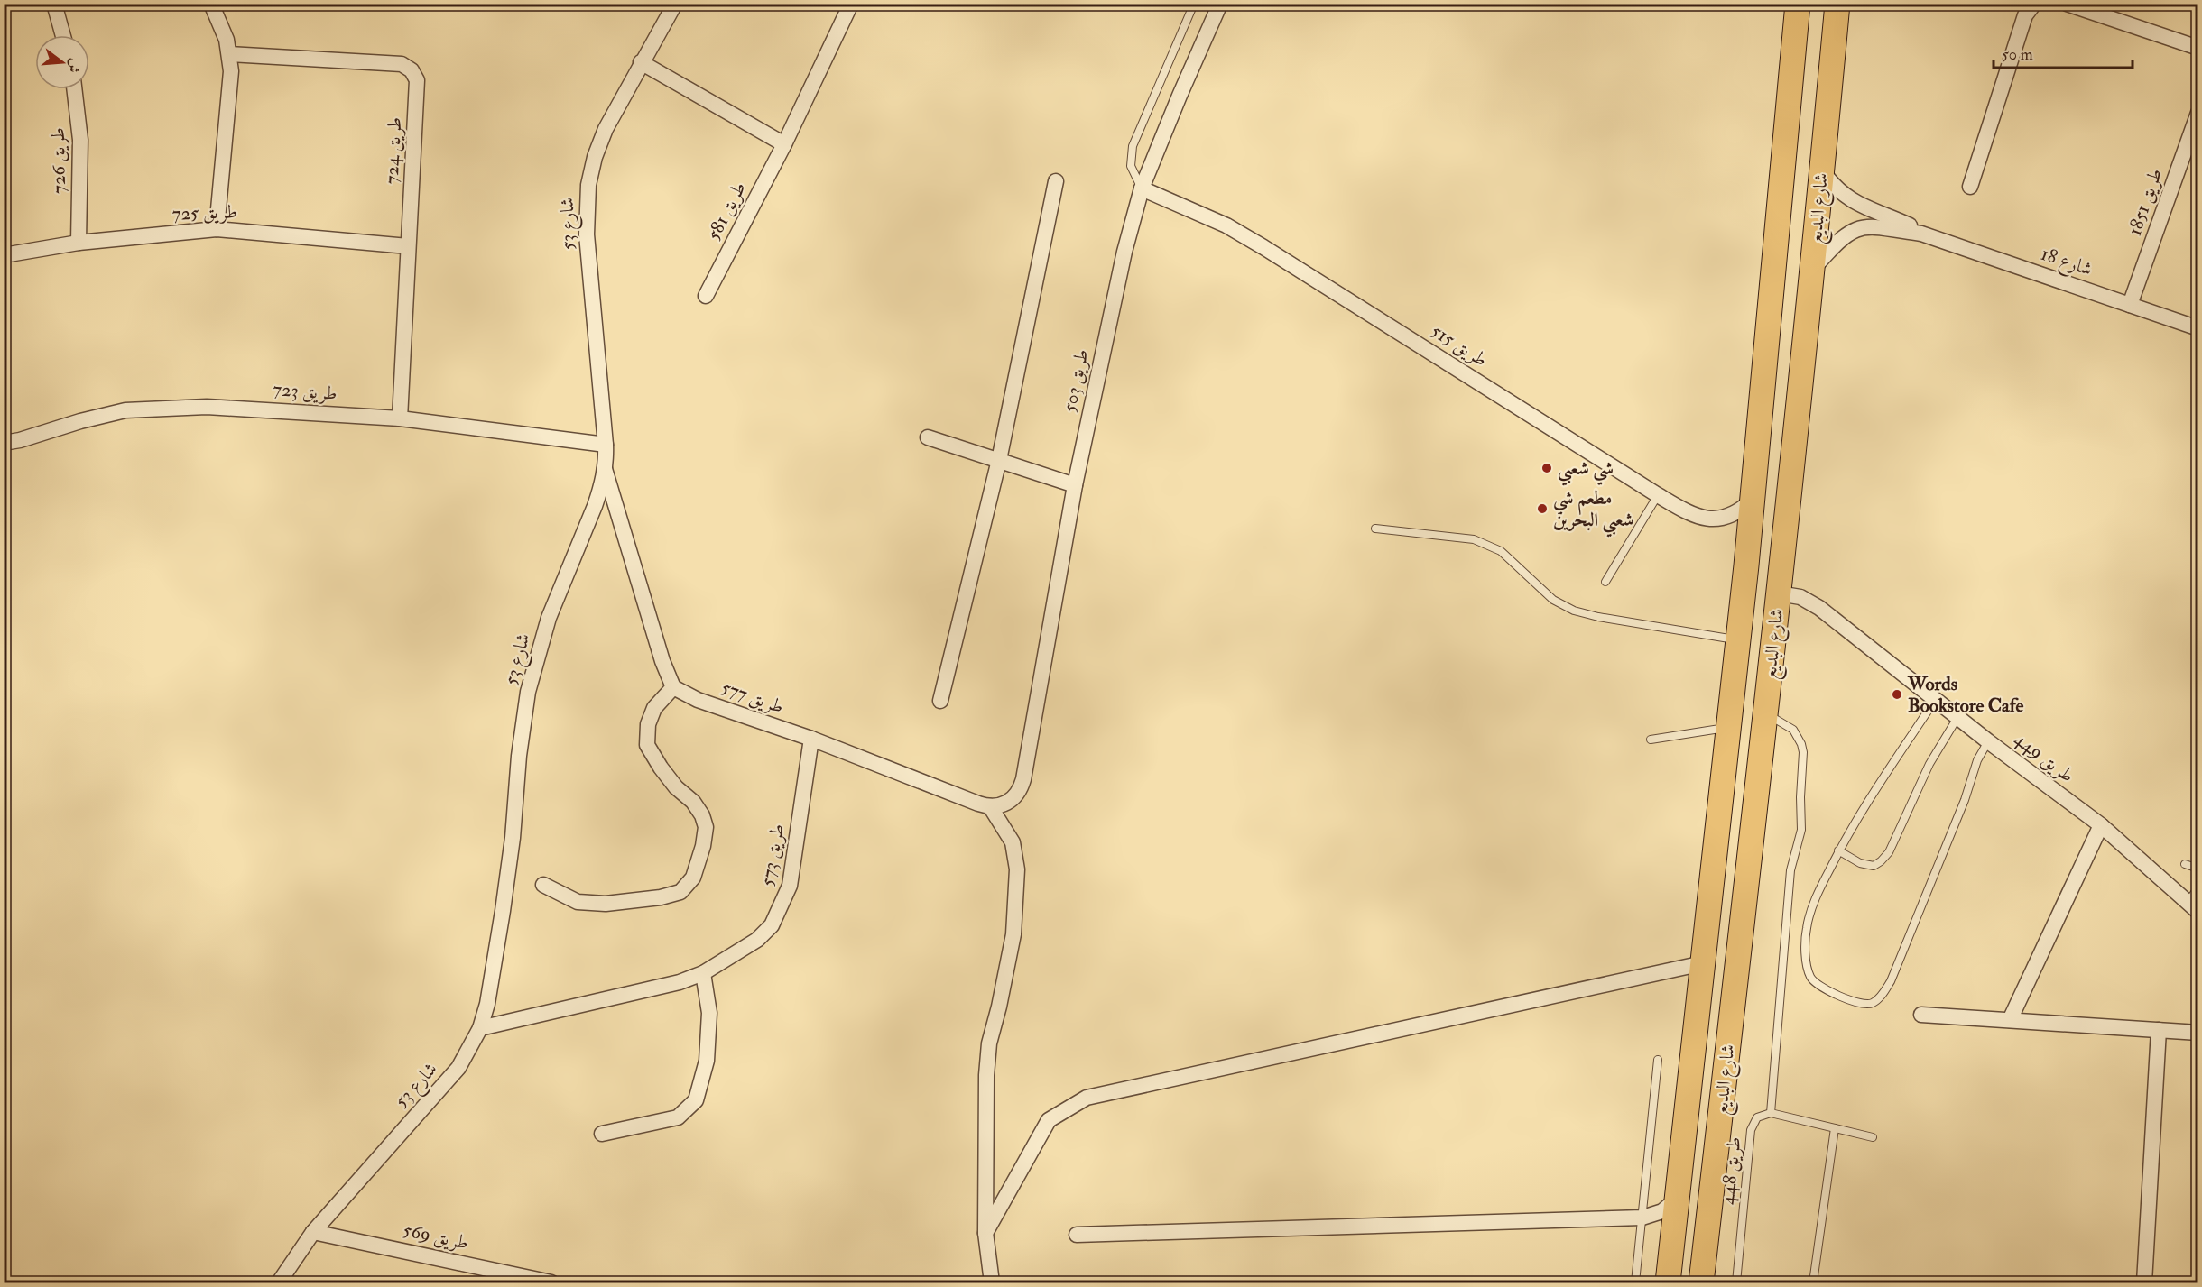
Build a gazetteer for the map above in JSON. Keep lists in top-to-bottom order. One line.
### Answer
{"streets":{"main road":["شارع البديع"],"street":["طريق 724","طريق 726","طريق 1851","طريق 581","طريق 725","شارع 53","شارع 18","طريق 515","طريق 503","طريق 723","طريق 577","طريق 449","طريق 573","طريق 569"],"lane":["طريق 448"]},"crossings":[["طريق 724","طريق 725"],["طريق 724","طريق 723"],["طريق 726","طريق 725"],["طريق 1851","شارع 18"],["شارع البديع","شارع 18"],["شارع البديع","طريق 515"],["شارع البديع","طريق 449"],["شارع 53","طريق 723"],["شارع 53","طريق 573"],["شارع 53","طريق 569"],["طريق 515","طريق 503"],["طريق 503","طريق 577"],["طريق 577","طريق 573"]],"places":["شي شعبي","مطعم شي شعبي البحرين","Words Bookstore Cafe"],"scale_bar":"50 m","north":"right"}
